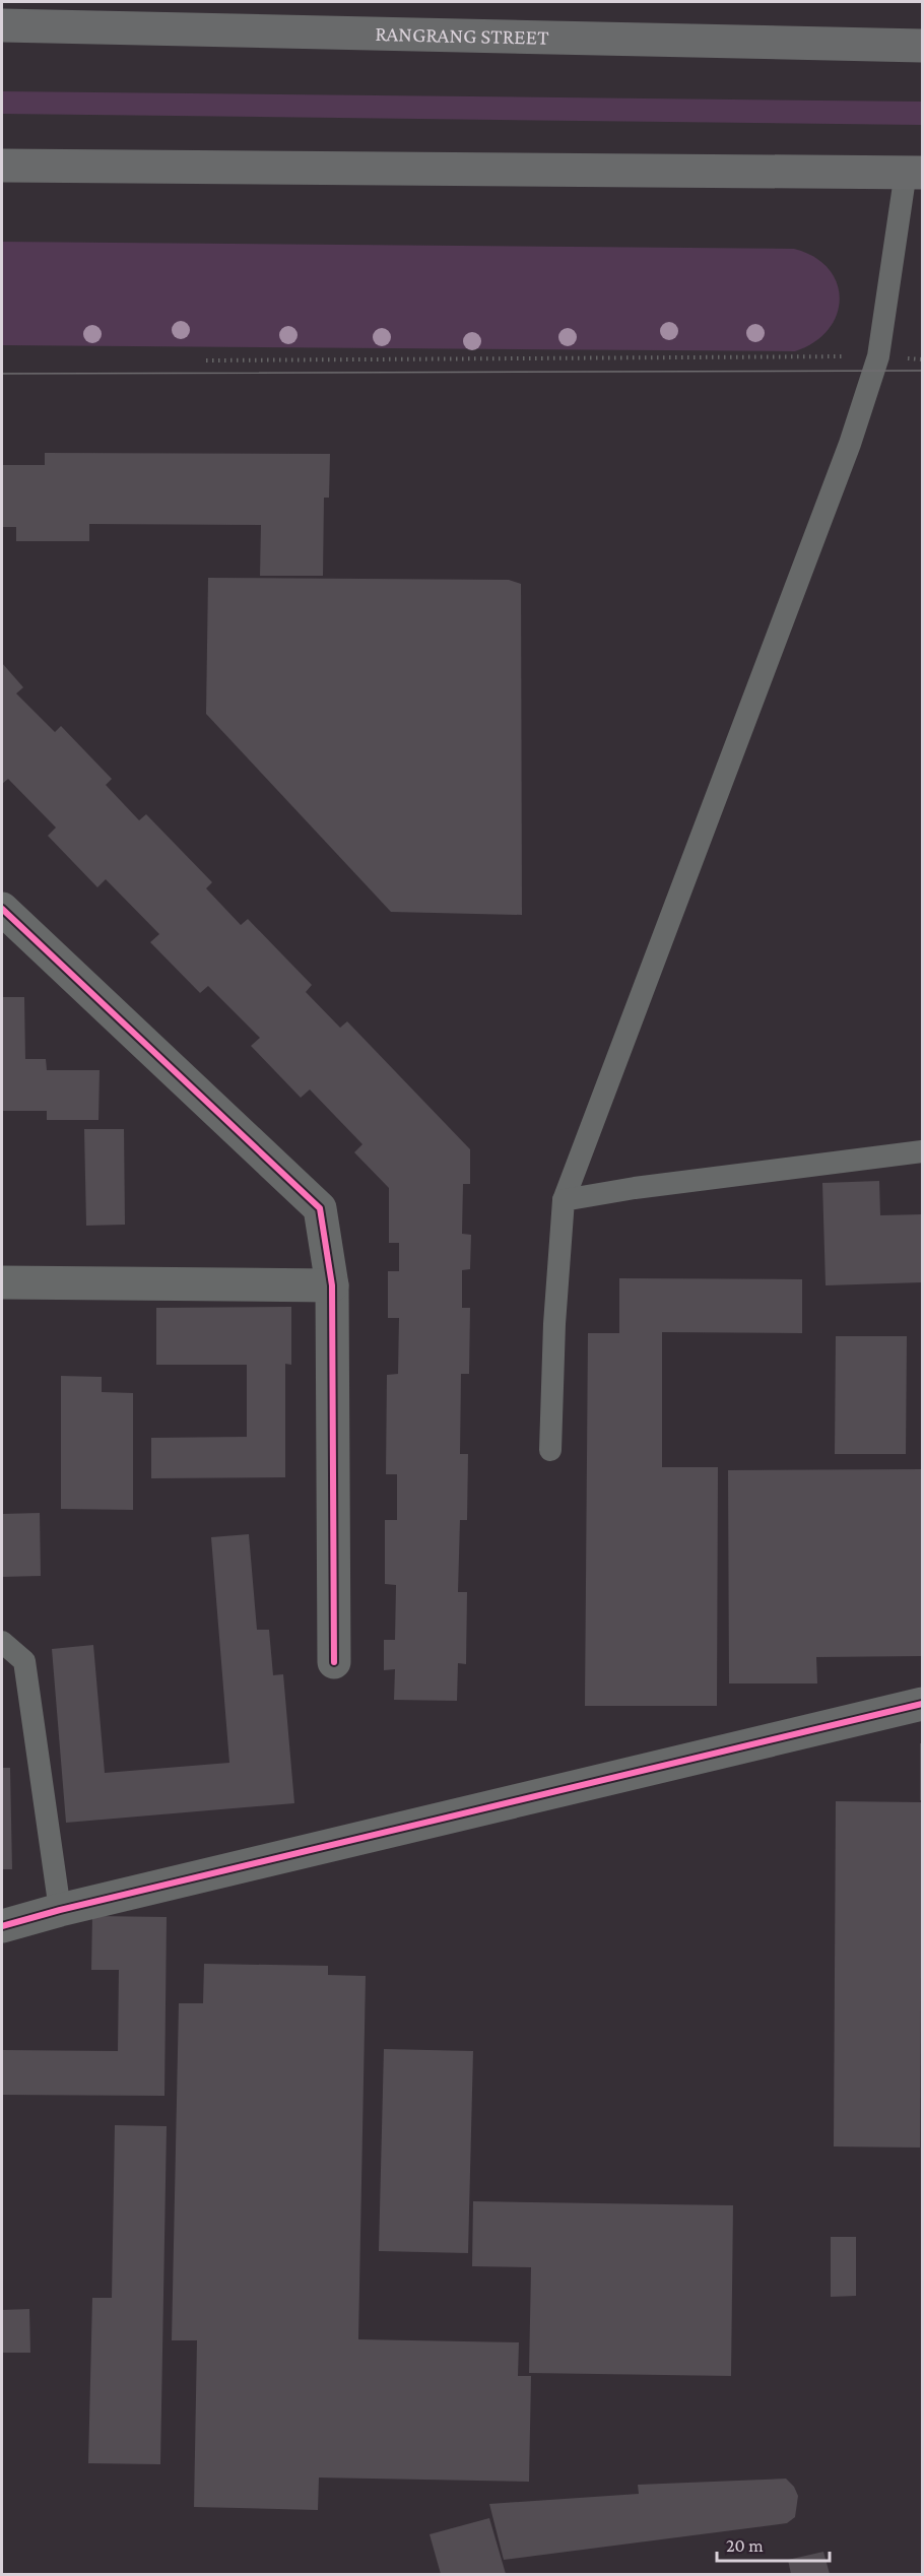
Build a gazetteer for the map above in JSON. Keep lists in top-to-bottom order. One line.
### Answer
{"streets":{"main road":["RANGRANG STREET"]},"scale_bar":"20 m"}
